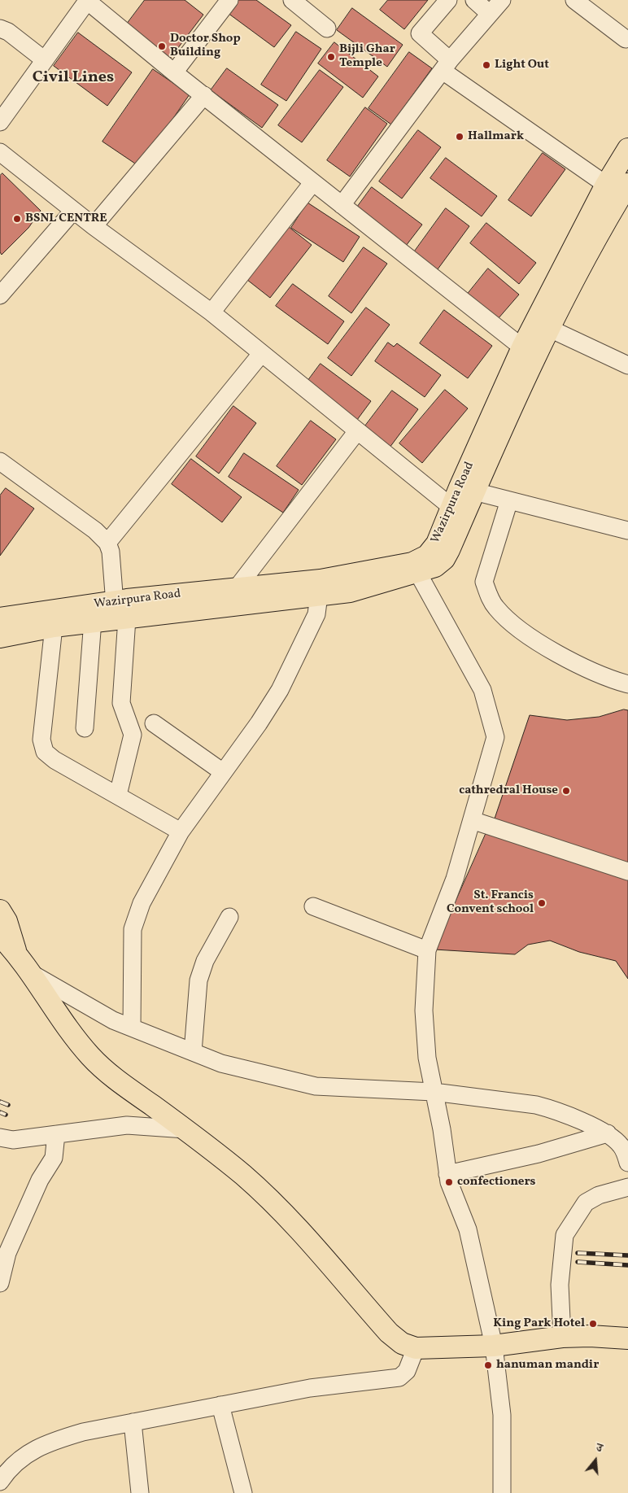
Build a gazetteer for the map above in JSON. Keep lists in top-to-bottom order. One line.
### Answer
{"streets":{"main road":["Wazirpura Road"]},"districts":["Civil Lines"],"places":["Doctor Shop Building","Bijli Ghar Temple","Light Out","Hallmark","BSNL CENTRE","cathredral House","St. Francis Convent school","confectioners","King Park Hotel","hanuman mandir"],"north":"top"}
